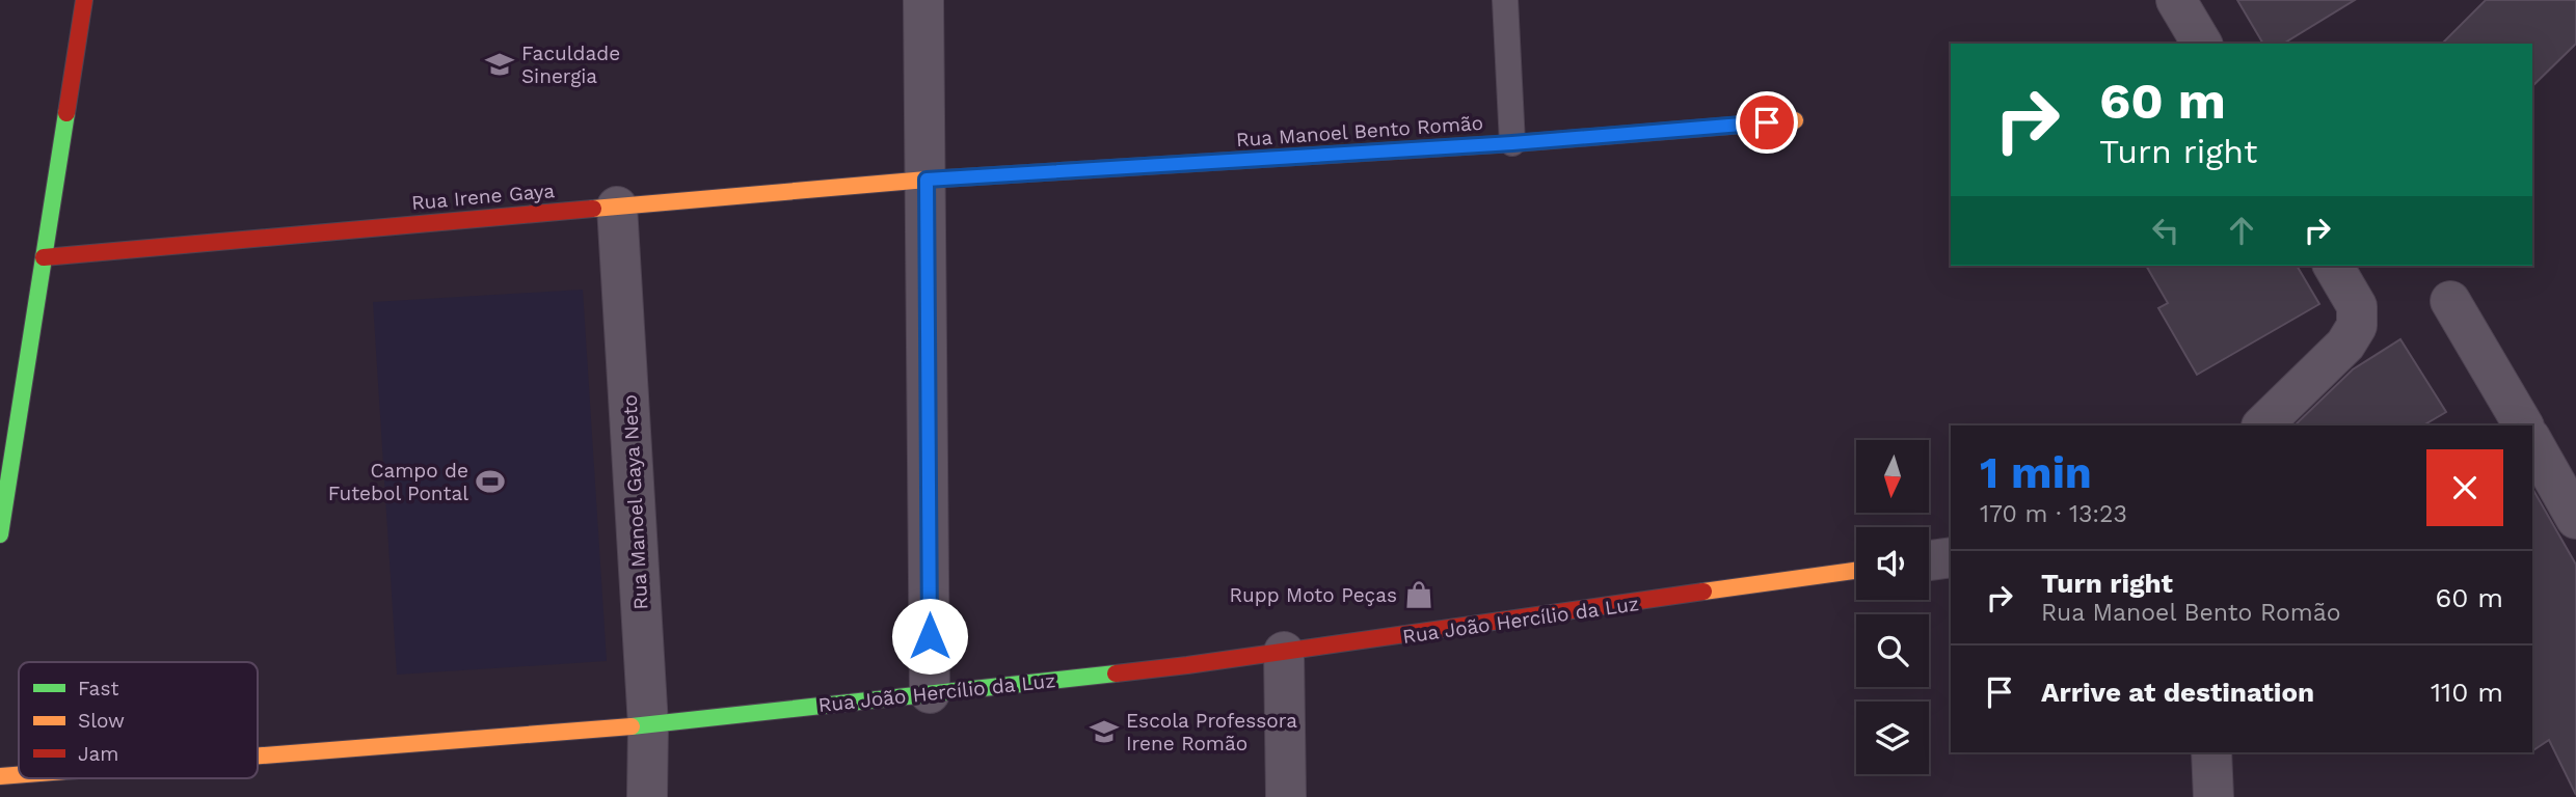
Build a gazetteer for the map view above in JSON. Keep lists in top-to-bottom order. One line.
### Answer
{"streets":{"street":["Rua Manoel Bento Romão","Rua Irene Gaya","Rua Manoel Gaya Neto","Rua João Hercílio da Luz"]},"crossings":[["Rua Manoel Bento Romão","Rua Irene Gaya"],["Rua Irene Gaya","Rua Manoel Gaya Neto"],["Rua Manoel Gaya Neto","Rua João Hercílio da Luz"]],"places":{"school or university":["Faculdade Sinergia","Escola Professora Irene Romão"],"sports":["Campo de Futebol Pontal"],"shop":["Rupp Moto Peças"]},"legend":["Fast","Slow","Jam"],"north":"bottom","page":{"turn":["60 m","Turn right"],"heading":["1 min","170 m · 13:23"],"list":[{"name":"Turn right","note":"Rua Manoel Bento Romão","value":"60 m"},{"name":"Arrive at destination","value":"110 m"}]}}
